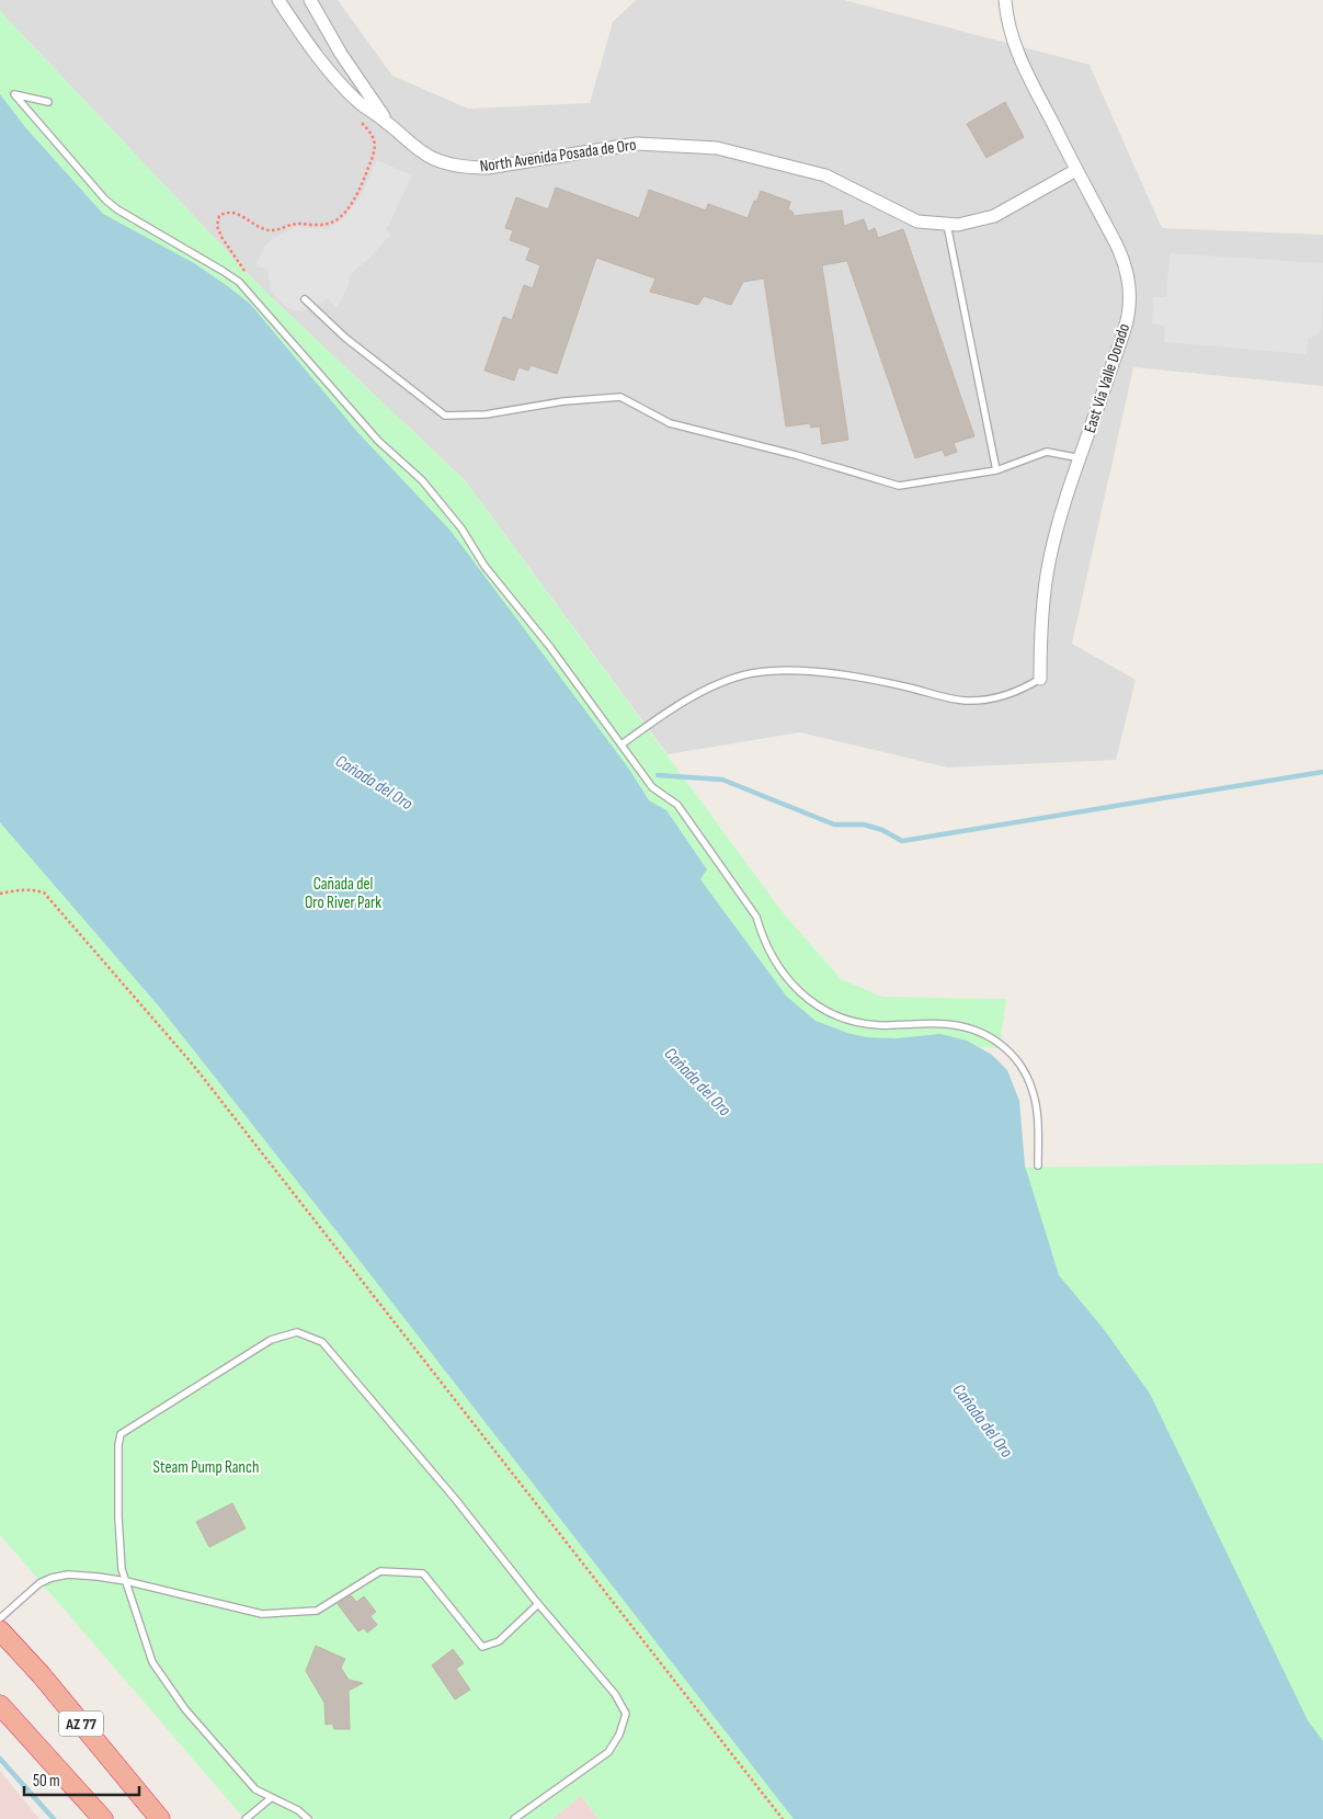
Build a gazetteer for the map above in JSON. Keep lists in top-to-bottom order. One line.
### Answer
{"streets":{"highway":["AZ 77"],"street":["North Avenida Posada de Oro","East Via Valle Dorado"]},"crossings":[["North Avenida Posada de Oro","East Via Valle Dorado"]],"water":["Cañada del Oro"],"parks":["Cañada del Oro River Park","Steam Pump Ranch"],"scale_bar":"50 m"}
